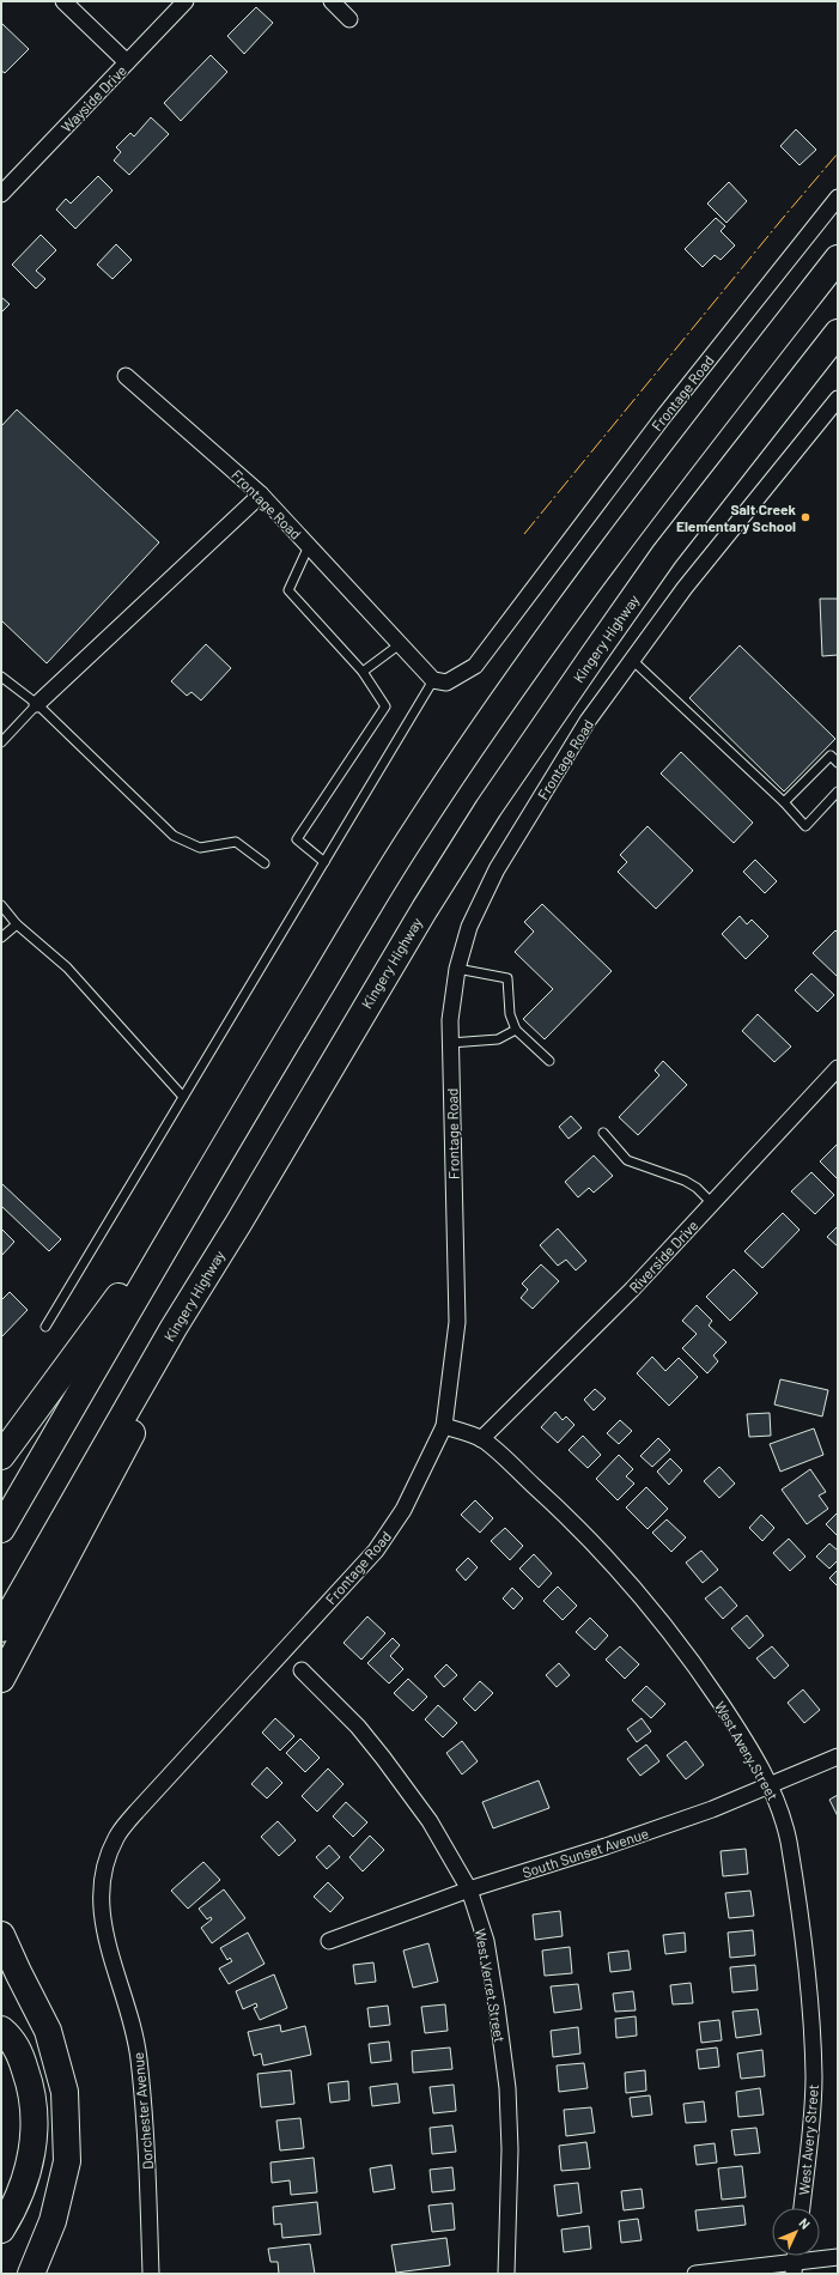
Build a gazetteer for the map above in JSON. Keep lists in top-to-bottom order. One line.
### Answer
{"streets":{"highway":["Kingery Highway"],"street":["Wayside Drive","Frontage Road","Riverside Drive","West Avery Street","South Sunset Avenue","West Verret Street","Dorchester Avenue"]},"crossings":[["Frontage Road","West Avery Street"],["Frontage Road","Dorchester Avenue"],["Riverside Drive","West Avery Street"],["West Avery Street","South Sunset Avenue"],["South Sunset Avenue","West Verret Street"]],"places":["Salt Creek Elementary School"],"north":"top right"}
